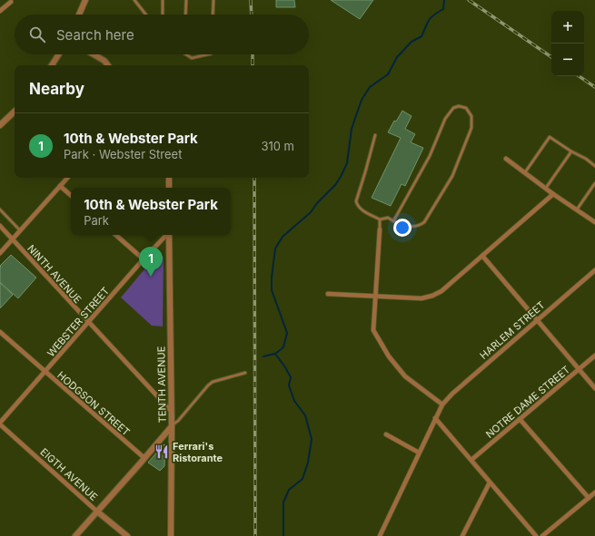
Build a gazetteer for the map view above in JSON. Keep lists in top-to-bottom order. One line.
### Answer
{"streets":{"street":["NINTH AVENUE","WEBSTER STREET","HARLEM STREET","TENTH AVENUE","NOTRE DAME STREET","HODGSON STREET","EIGTH AVENUE"]},"crossings":[["NINTH AVENUE","WEBSTER STREET"],["NINTH AVENUE","TENTH AVENUE"],["WEBSTER STREET","HODGSON STREET"],["WEBSTER STREET","EIGTH AVENUE"]],"places":{"restaurant":["Ferrari's Ristorante"]},"page":{"map_buttons":["+","−"],"search":"Search here","heading":"Nearby","list":[{"mark":"1","name":"10th & Webster Park","note":"Park · Webster Street","value":"310 m"}],"popup":["10th & Webster Park","Park"],"pins":"1"}}
